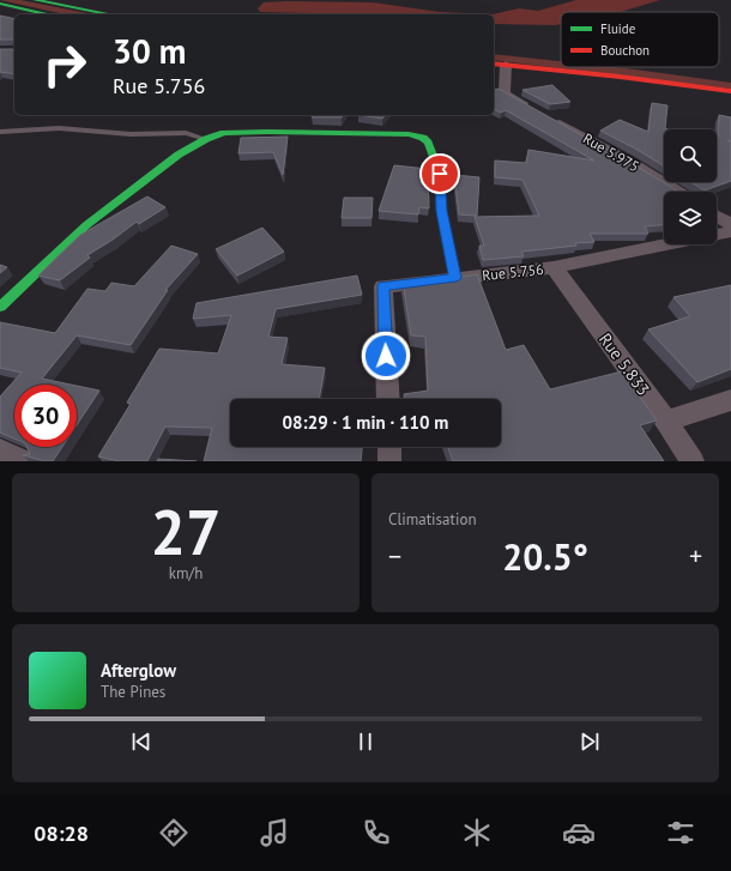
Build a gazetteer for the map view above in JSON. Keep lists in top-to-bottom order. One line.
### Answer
{"streets":{"street":["Rue 5.975","Rue 5.756","Rue 5.833"]},"crossings":[["Rue 5.756","Rue 5.833"]],"legend":["Fluide","Bouchon"],"page":{"turn":["30 m","Rue 5.756"],"limit":"30","trip":"08:29 · 1 min · 110 m","tile":[["27","km/h"],"Climatisation"],"heat":["−","20.5°","+"],"song":["Afterglow","The Pines"],"tabs":"08:28"}}
